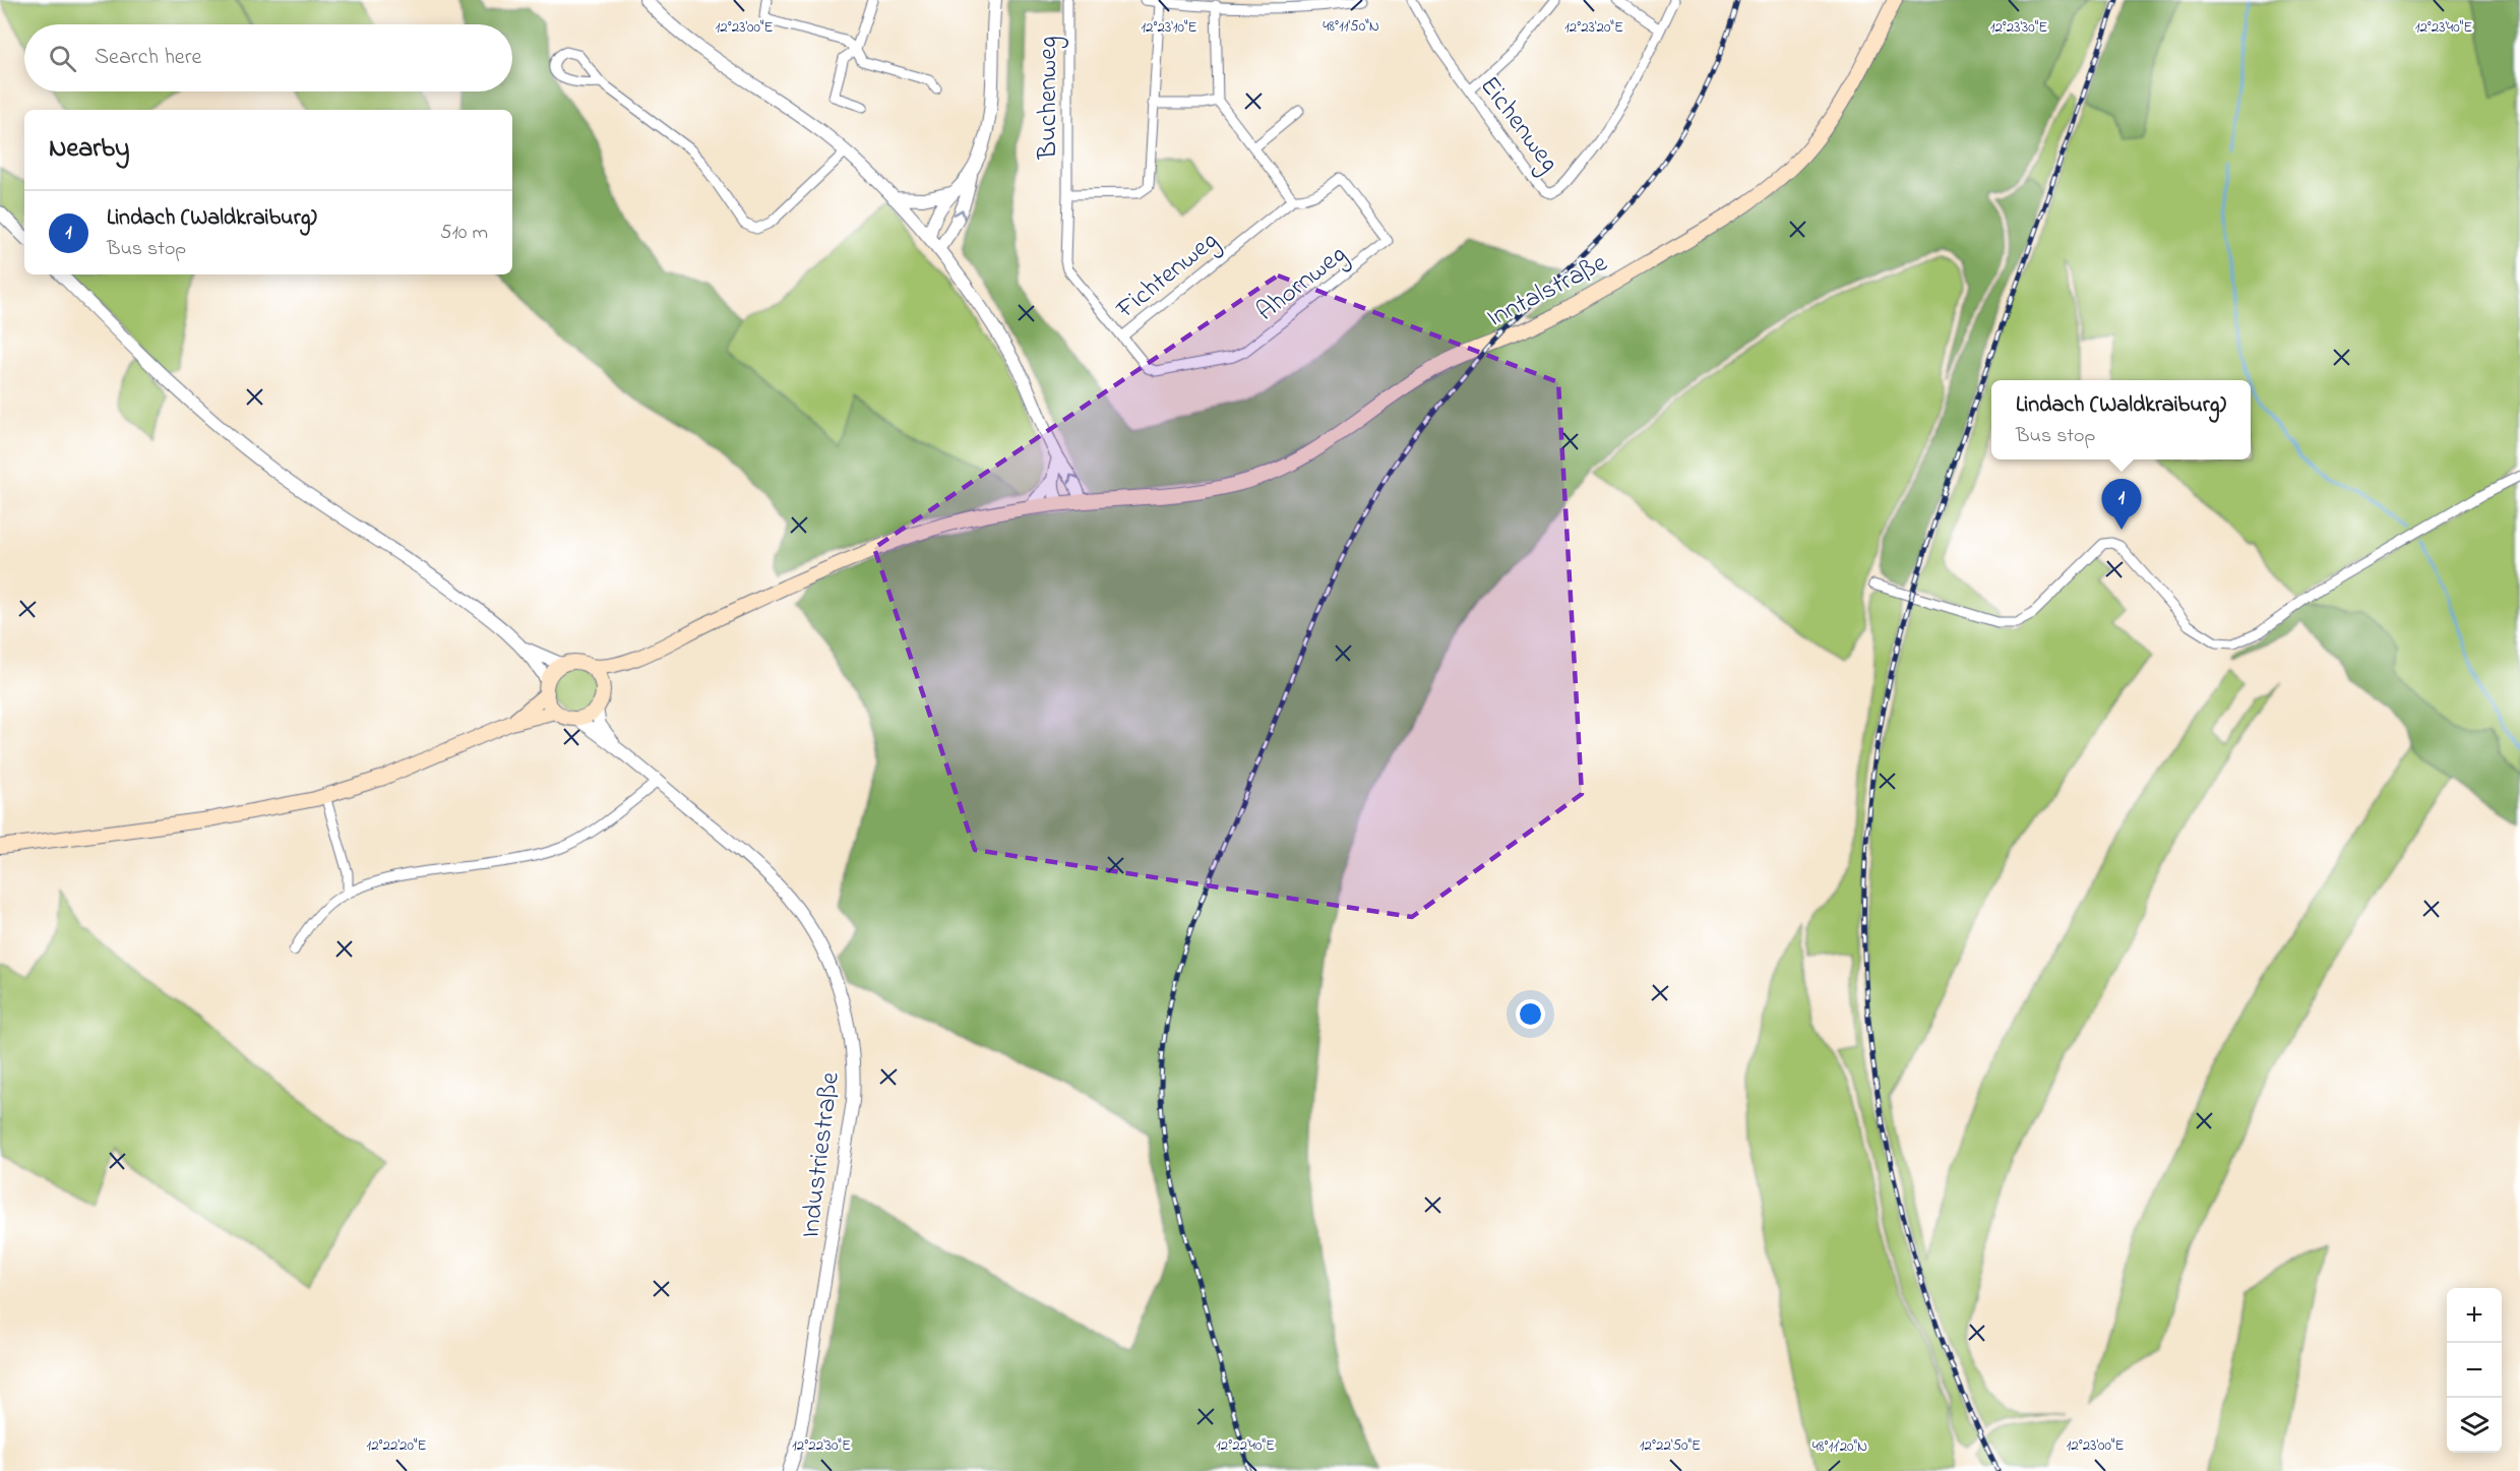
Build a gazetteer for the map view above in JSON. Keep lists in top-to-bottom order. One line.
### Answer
{"streets":{"main road":["Inntalstraße"],"street":["Buchenweg","Eichenweg","Fichtenweg","Ahornweg","Industriestraße"]},"crossings":[["Buchenweg","Fichtenweg"],["Fichtenweg","Ahornweg"]],"page":{"search":"Search here","heading":"Nearby","list":[{"mark":"1","name":"Lindach (Waldkraiburg)","note":"Bus stop","value":"510 m"}],"popup":["Lindach (Waldkraiburg)","Bus stop"],"pins":"1","map_buttons":["+","−"]},"coordinates":["48°11'50\"N","12°23'00\"E","12°23'10\"E","12°23'20\"E","12°23'30\"E","12°23'40\"E","12°22'20\"E","12°22'30\"E","12°22'40\"E","12°22'50\"E","48°11'20\"N"]}
